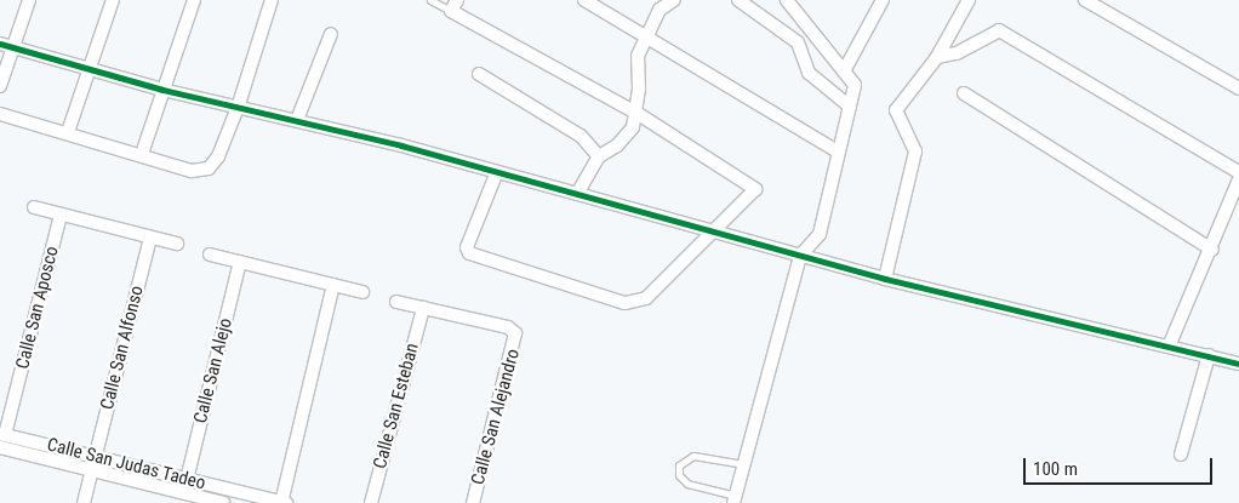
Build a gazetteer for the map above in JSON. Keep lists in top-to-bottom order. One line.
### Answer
{"streets":{"street":["Calle San Aposco","Calle San Alfonso","Calle San Alejo","Calle San Esteban","Calle San Alejandro","Calle San Judas Tadeo"]},"crossings":[["Calle San Aposco","Calle San Judas Tadeo"],["Calle San Alfonso","Calle San Judas Tadeo"],["Calle San Alejo","Calle San Judas Tadeo"],["Calle San Esteban","Calle San Alejandro"]],"scale_bar":"100 m"}
